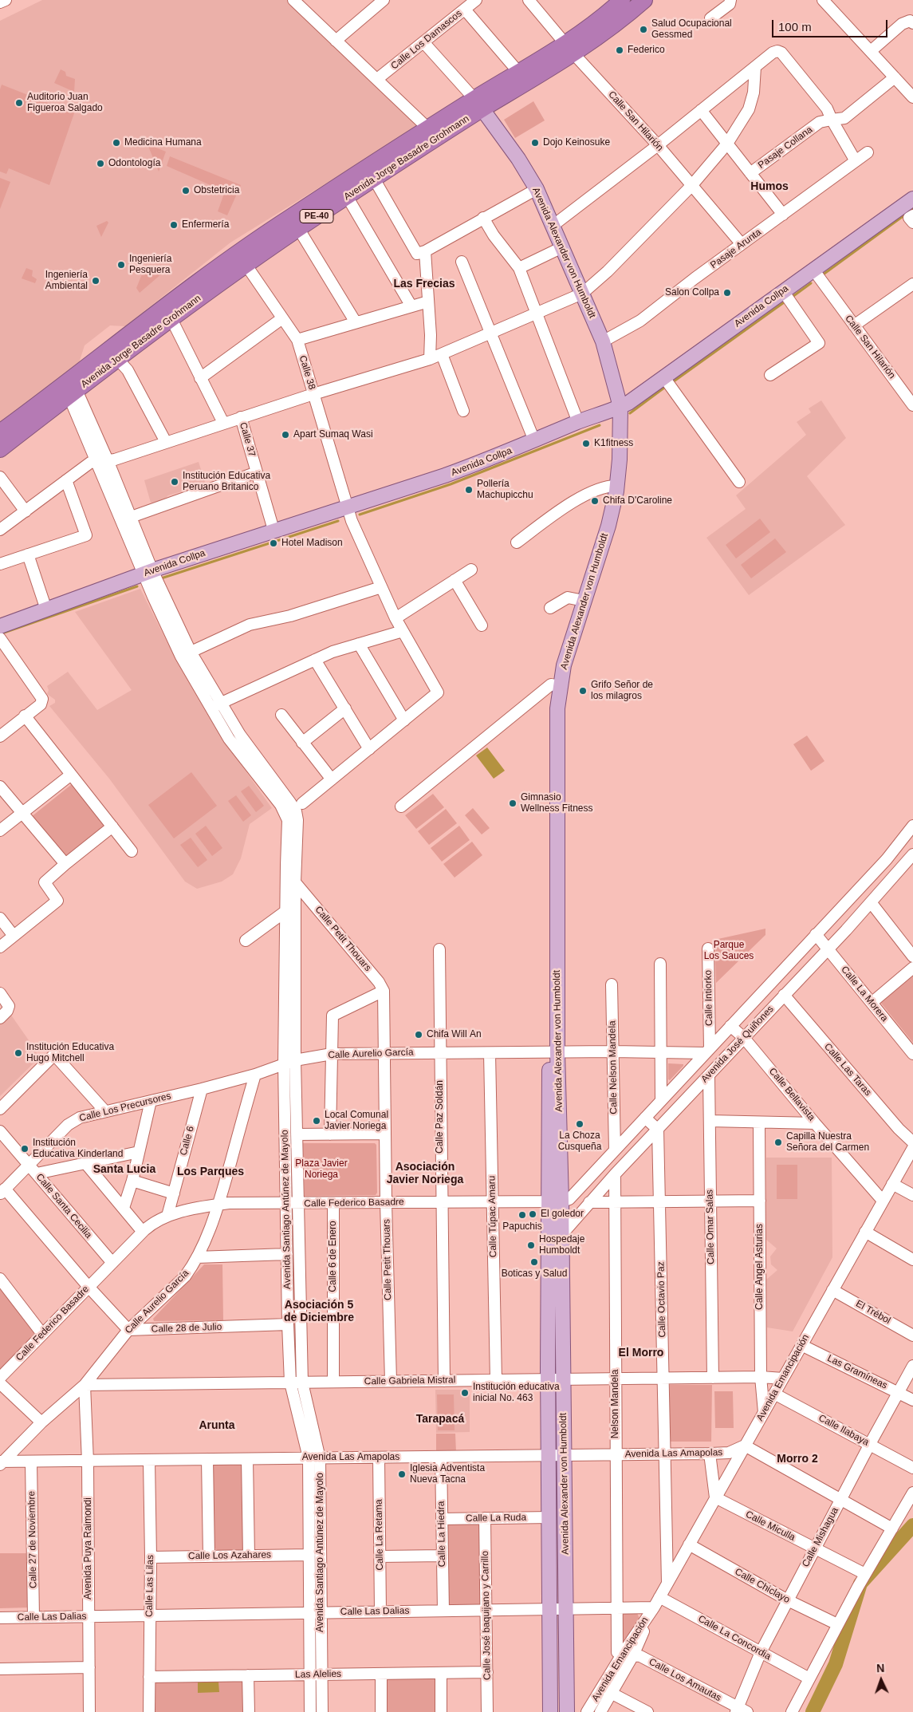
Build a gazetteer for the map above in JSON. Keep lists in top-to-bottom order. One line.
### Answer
{"streets":{"highway":["Avenida Jorge Basadre Grohmann","PE-40"],"main road":["Avenida Alexander von Humboldt","Avenida Collpa"],"street":["Calle Los Damascos","Calle San Hilarión","Pasaje Collana","Pasaje Arunta","Calle 38","Calle 37","Calle Petit Thouars","Calle La Morera","Calle Intiorko","Avenida José Quiñones","Calle Aurelio García","Calle Nelson Mandela","Calle Las Taras","Calle Bellavista","Calle Los Precursores","Calle Paz Soldán","Calle 6","Calle Federico Basadre","Calle Santa Cecilia","Avenida Santiago Antúnez de Mayolo","Calle Túpac Amaru","Calle Omar Salas","Calle 6 de Enero","Calle Angel Asturias","Calle Octavio Paz","El Trébol","Calle 28 de Julio","Las Gramíneas","Avenida Emancipación","Calle Gabriela Mistral","Nelson Mandela","Calle Ilabaya","Avenida Las Amapolas","Calle La Ruda","Calle Miculla","Calle La Hiedra","Calle La Retama","Calle Mishagua","Calle 27 de Noviembre","Avenida Puya Raimondi","Calle Los Azahares","Calle Las Lilas","Calle Chiclayo","Calle Las Dalias","Calle José baquijano y Carrillo","Calle La Concordia","Las Alelies","Calle Los Amautas"]},"crossings":[["Calle Los Damascos","Avenida Alexander von Humboldt"],["Calle San Hilarión","Avenida Jorge Basadre Grohmann"],["Calle San Hilarión","Pasaje Arunta"],["Calle San Hilarión","Avenida Collpa"],["Avenida Jorge Basadre Grohmann","Avenida Alexander von Humboldt"],["Avenida Jorge Basadre Grohmann","Calle 38"],["Pasaje Arunta","Avenida Alexander von Humboldt"],["Avenida Alexander von Humboldt","Avenida Collpa"],["Avenida Alexander von Humboldt","Avenida José Quiñones"],["Avenida Alexander von Humboldt","Calle Aurelio García"],["Avenida Alexander von Humboldt","Calle Federico Basadre"],["Avenida Alexander von Humboldt","Calle Gabriela Mistral"],["Avenida Alexander von Humboldt","Avenida Las Amapolas"],["Avenida Alexander von Humboldt","Calle La Ruda"],["Avenida Alexander von Humboldt","Calle Las Dalias"],["Avenida Collpa","Calle 38"],["Avenida Collpa","Calle 37"],["Calle Petit Thouars","Calle Aurelio García"],["Calle Petit Thouars","Calle Federico Basadre"],["Calle Petit Thouars","Calle Gabriela Mistral"],["Calle La Morera","Avenida José Quiñones"],["Calle Intiorko","Avenida José Quiñones"],["Calle Intiorko","Calle Aurelio García"],["Avenida José Quiñones","Calle Aurelio García"],["Avenida José Quiñones","Calle Nelson Mandela"],["Avenida José Quiñones","Calle Las Taras"],["Avenida José Quiñones","Calle Bellavista"],["Avenida José Quiñones","Calle Federico Basadre"],["Avenida José Quiñones","Calle Omar Salas"],["Avenida José Quiñones","Calle Octavio Paz"],["Avenida José Quiñones","Nelson Mandela"],["Calle Aurelio García","Calle Nelson Mandela"],["Calle Aurelio García","Calle Los Precursores"],["Calle Aurelio García","Calle Paz Soldán"],["Calle Aurelio García","Calle Federico Basadre"],["Calle Aurelio García","Avenida Santiago Antúnez de Mayolo"],["Calle Aurelio García","Calle Túpac Amaru"],["Calle Aurelio García","Calle 28 de Julio"],["Calle Aurelio García","Calle Gabriela Mistral"],["Calle Aurelio García","Avenida Las Amapolas"],["Calle Aurelio García","Avenida Puya Raimondi"],["Calle Bellavista","Avenida Emancipación"],["Calle Los Precursores","Calle 6"],["Calle Los Precursores","Calle Santa Cecilia"],["Calle Paz Soldán","Calle Federico Basadre"],["Calle Paz Soldán","Calle Gabriela Mistral"],["Calle 6","Calle Federico Basadre"],["Calle Federico Basadre","Calle Santa Cecilia"],["Calle Federico Basadre","Avenida Santiago Antúnez de Mayolo"],["Calle Federico Basadre","Calle Túpac Amaru"],["Calle Federico Basadre","Calle 6 de Enero"],["Avenida Santiago Antúnez de Mayolo","Calle 28 de Julio"],["Avenida Santiago Antúnez de Mayolo","Calle Gabriela Mistral"],["Avenida Santiago Antúnez de Mayolo","Avenida Las Amapolas"],["Avenida Santiago Antúnez de Mayolo","Calle Los Azahares"],["Avenida Santiago Antúnez de Mayolo","Calle Las Dalias"],["Avenida Santiago Antúnez de Mayolo","Las Alelies"],["Calle Túpac Amaru","Calle Gabriela Mistral"],["Calle Omar Salas","Calle Gabriela Mistral"],["Calle 6 de Enero","Calle Gabriela Mistral"],["Calle Angel Asturias","Avenida Emancipación"],["Calle Angel Asturias","Calle Gabriela Mistral"],["Calle Octavio Paz","Avenida Emancipación"],["Calle Octavio Paz","Calle Gabriela Mistral"],["Calle Octavio Paz","Avenida Las Amapolas"],["El Trébol","Avenida Emancipación"],["Las Gramíneas","Avenida Emancipación"],["Las Gramíneas","Calle Mishagua"],["Avenida Emancipación","Calle Gabriela Mistral"],["Avenida Emancipación","Nelson Mandela"],["Avenida Emancipación","Calle Ilabaya"],["Avenida Emancipación","Avenida Las Amapolas"],["Avenida Emancipación","Calle Miculla"],["Avenida Emancipación","Calle Chiclayo"],["Avenida Emancipación","Calle Las Dalias"],["Avenida Emancipación","Calle La Concordia"],["Avenida Emancipación","Calle Los Amautas"],["Calle Gabriela Mistral","Nelson Mandela"],["Calle Gabriela Mistral","Avenida Puya Raimondi"],["Nelson Mandela","Avenida Las Amapolas"],["Nelson Mandela","Calle Las Dalias"],["Nelson Mandela","Calle Los Amautas"],["Calle Ilabaya","Calle Mishagua"],["Avenida Las Amapolas","Calle La Hiedra"],["Avenida Las Amapolas","Calle La Retama"],["Avenida Las Amapolas","Calle 27 de Noviembre"],["Avenida Las Amapolas","Avenida Puya Raimondi"],["Avenida Las Amapolas","Calle Las Lilas"],["Calle La Ruda","Calle La Hiedra"],["Calle La Ruda","Calle José baquijano y Carrillo"],["Calle Miculla","Calle Mishagua"],["Calle La Hiedra","Calle Las Dalias"],["Calle La Retama","Calle Las Dalias"],["Calle Mishagua","Calle Chiclayo"],["Calle Mishagua","Calle La Concordia"],["Calle Mishagua","Calle Los Amautas"],["Calle 27 de Noviembre","Calle Las Dalias"],["Avenida Puya Raimondi","Calle Las Dalias"],["Calle Los Azahares","Calle Las Lilas"],["Calle Las Lilas","Calle Las Dalias"],["Calle Las Lilas","Las Alelies"],["Calle Las Dalias","Calle José baquijano y Carrillo"],["Calle José baquijano y Carrillo","Las Alelies"]],"districts":["Humos","Las Frecias","Asociación Javier Noriega","Santa Lucia","Los Parques","Asociación 5 de Diciembre","El Morro","Tarapacá","Arunta","Morro 2"],"parks":["Parque Los Sauces","Plaza Javier Noriega"],"places":["Salud Ocupacional Gessmed","Federico","Auditorio Juan Figueroa Salgado","Medicina Humana","Dojo Keinosuke","Odontología","Obstetricia","Enfermería","Ingeniería Pesquera","Ingeniería Ambiental","Salon Collpa","Apart Sumaq Wasi","K1fitness","Institución Educativa Peruano Britanico","Pollería Machupicchu","Chifa D'Caroline","Hotel Madison","Grifo Señor de los milagros","Gimnasio Wellness Fitness","Chifa Will An","Institución Educativa Hugo Mitchell","Local Comunal Javier Noriega","La Choza Cusqueña","Capilla Nuestra Señora del Carmen","Institución Educativa Kinderland","El goledor","Papuchis","Hospedaje Humboldt","Boticas y Salud","Institución educativa inicial No. 463","Iglesia Adventista Nueva Tacna"],"scale_bar":"100 m","north":"top"}
